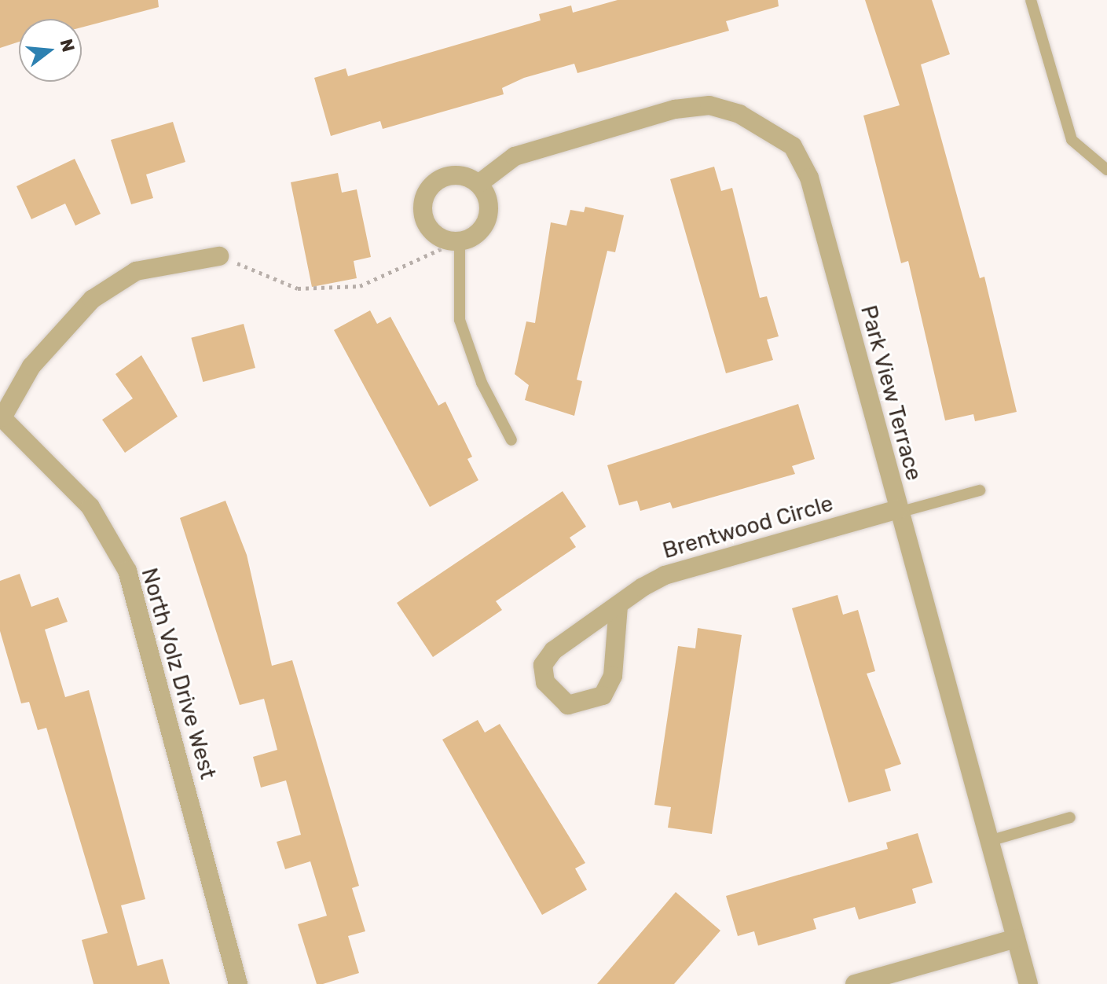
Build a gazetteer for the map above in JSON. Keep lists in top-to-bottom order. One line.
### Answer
{"streets":{"street":["Park View Terrace","Brentwood Circle","North Volz Drive West"]},"crossings":[["Park View Terrace","Brentwood Circle"]],"north":"right"}
